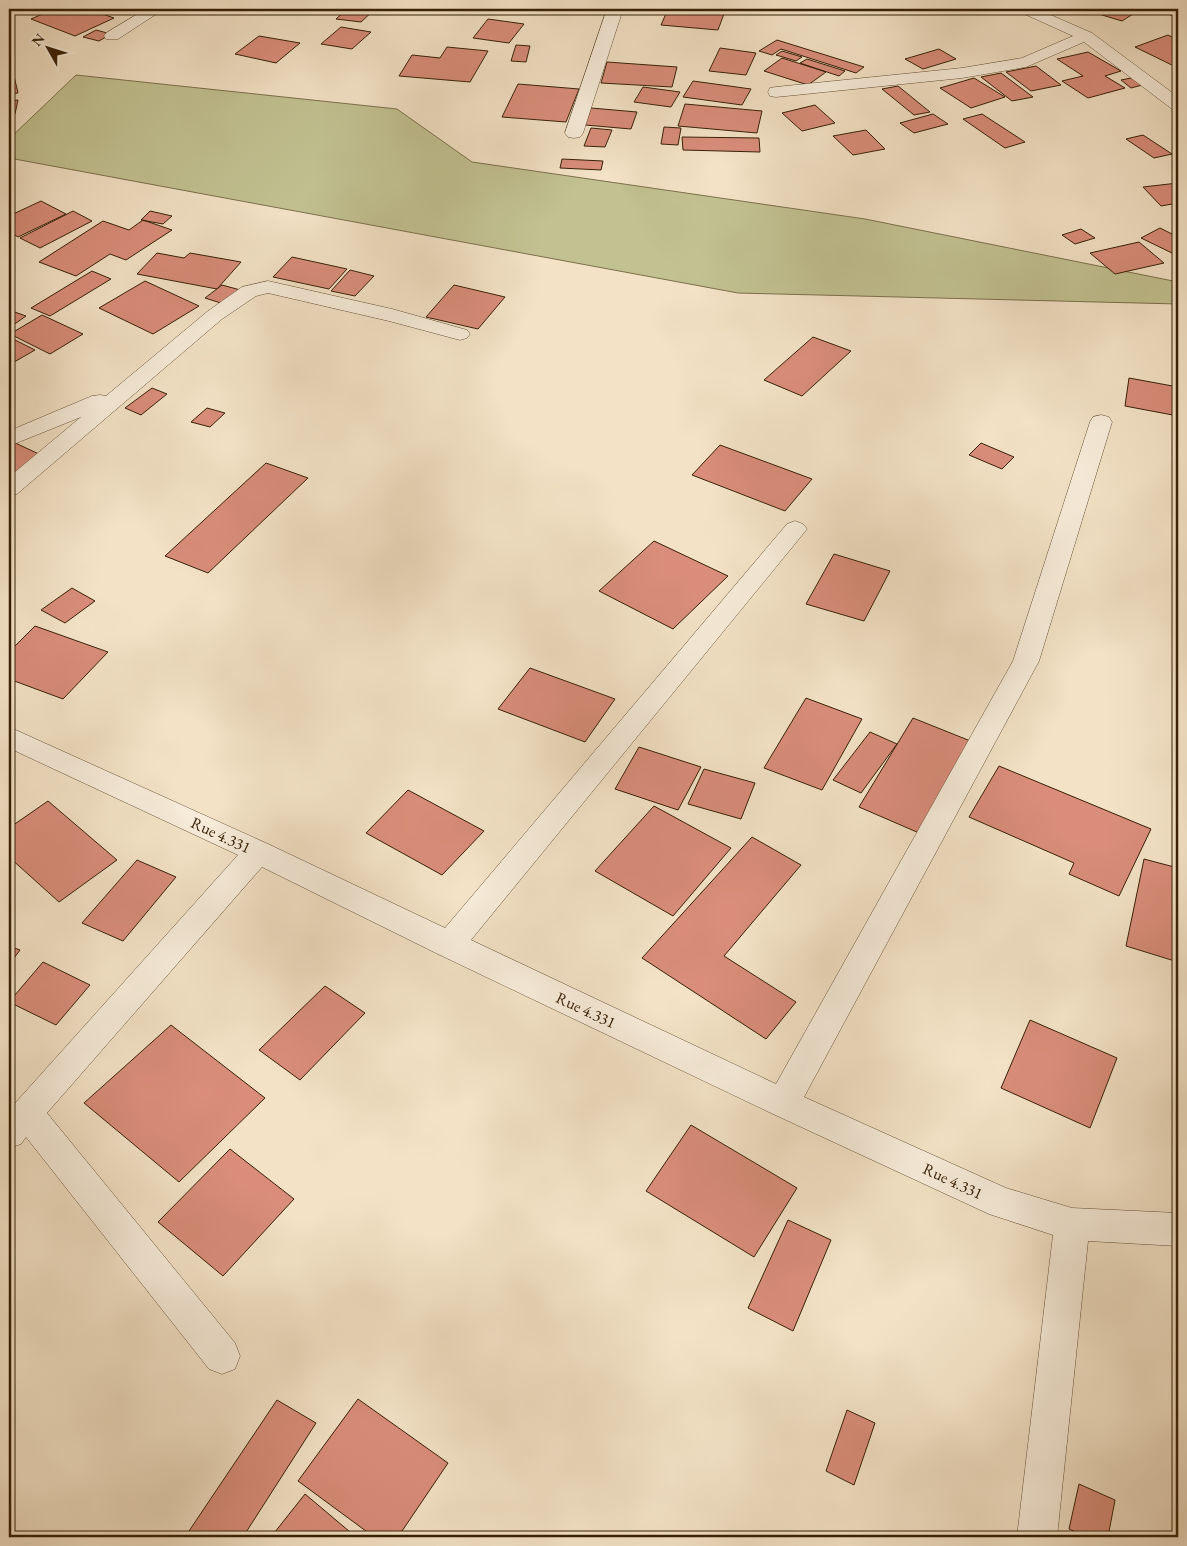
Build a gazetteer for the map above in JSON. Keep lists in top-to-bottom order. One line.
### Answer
{"streets":{"street":["Rue 4.331"]},"north":"top left"}
